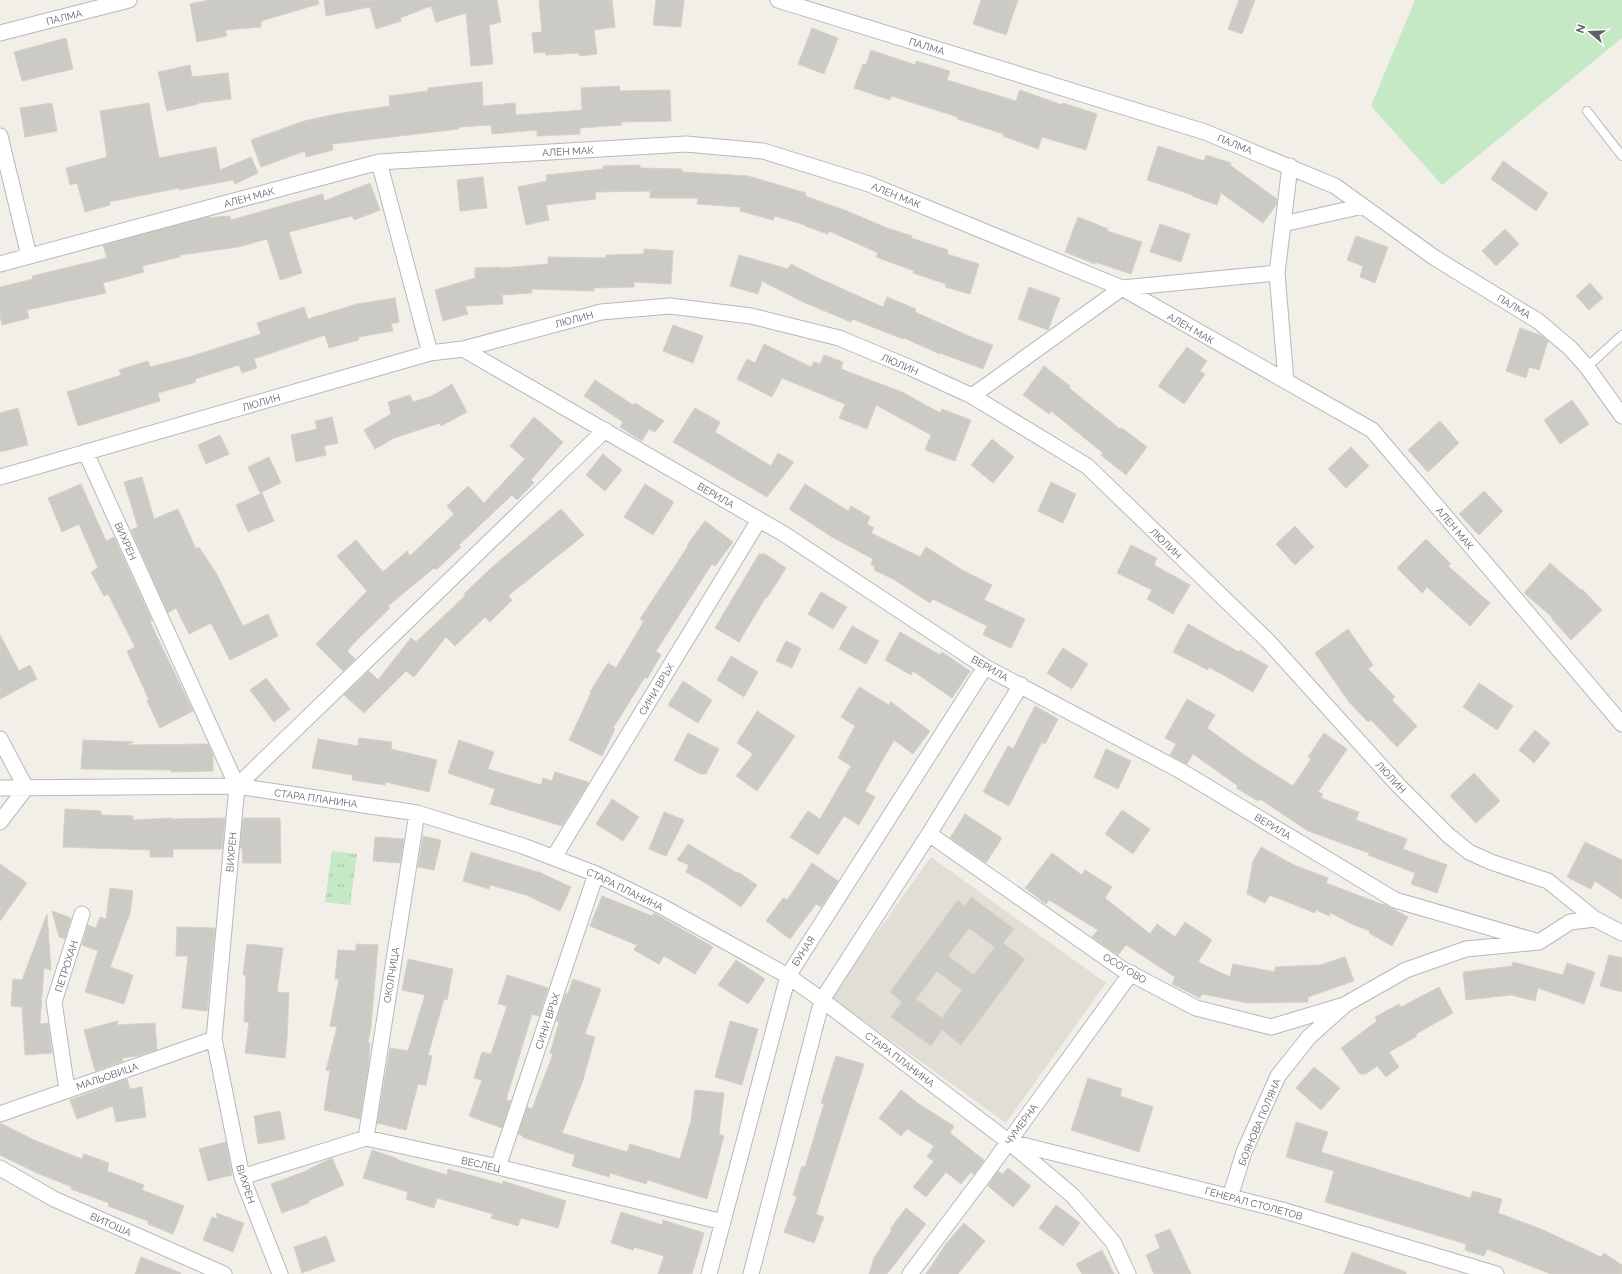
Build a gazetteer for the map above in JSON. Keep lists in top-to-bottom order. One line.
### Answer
{"streets":{"street":["ПАЛМА","АЛЕН МАК","ЛЮЛИН","ВЕРИЛА","ВИХРЕН","СИНИ ВРЪХ","СТАРА ПЛАНИНА","БУНАЯ","ПЕТРОХАН","ОСОГОВО","ОКОЛЧИЦА","МАЛЬОВИЦА","БОЯНОВА ПОЛЯНА","ЧУМЕРНА","ВЕСЛЕЦ","ГЕНЕРАЛ СТОЛЕТОВ","ВИТОША"]},"crossings":[["ЛЮЛИН","ВЕРИЛА"],["ЛЮЛИН","ВИХРЕН"],["ЛЮЛИН","БОЯНОВА ПОЛЯНА"],["ВЕРИЛА","СИНИ ВРЪХ"],["ВЕРИЛА","БУНАЯ"],["ВЕРИЛА","БОЯНОВА ПОЛЯНА"],["ВИХРЕН","СТАРА ПЛАНИНА"],["ВИХРЕН","МАЛЬОВИЦА"],["СИНИ ВРЪХ","СТАРА ПЛАНИНА"],["СИНИ ВРЪХ","ВЕСЛЕЦ"],["СТАРА ПЛАНИНА","БУНАЯ"],["СТАРА ПЛАНИНА","ОКОЛЧИЦА"],["СТАРА ПЛАНИНА","ЧУМЕРНА"],["СТАРА ПЛАНИНА","ГЕНЕРАЛ СТОЛЕТОВ"],["БУНАЯ","ВЕСЛЕЦ"],["ПЕТРОХАН","МАЛЬОВИЦА"],["ОСОГОВО","БОЯНОВА ПОЛЯНА"],["ОСОГОВО","ЧУМЕРНА"],["ОКОЛЧИЦА","ВЕСЛЕЦ"],["БОЯНОВА ПОЛЯНА","ГЕНЕРАЛ СТОЛЕТОВ"],["ЧУМЕРНА","ГЕНЕРАЛ СТОЛЕТОВ"]],"north":"left"}
